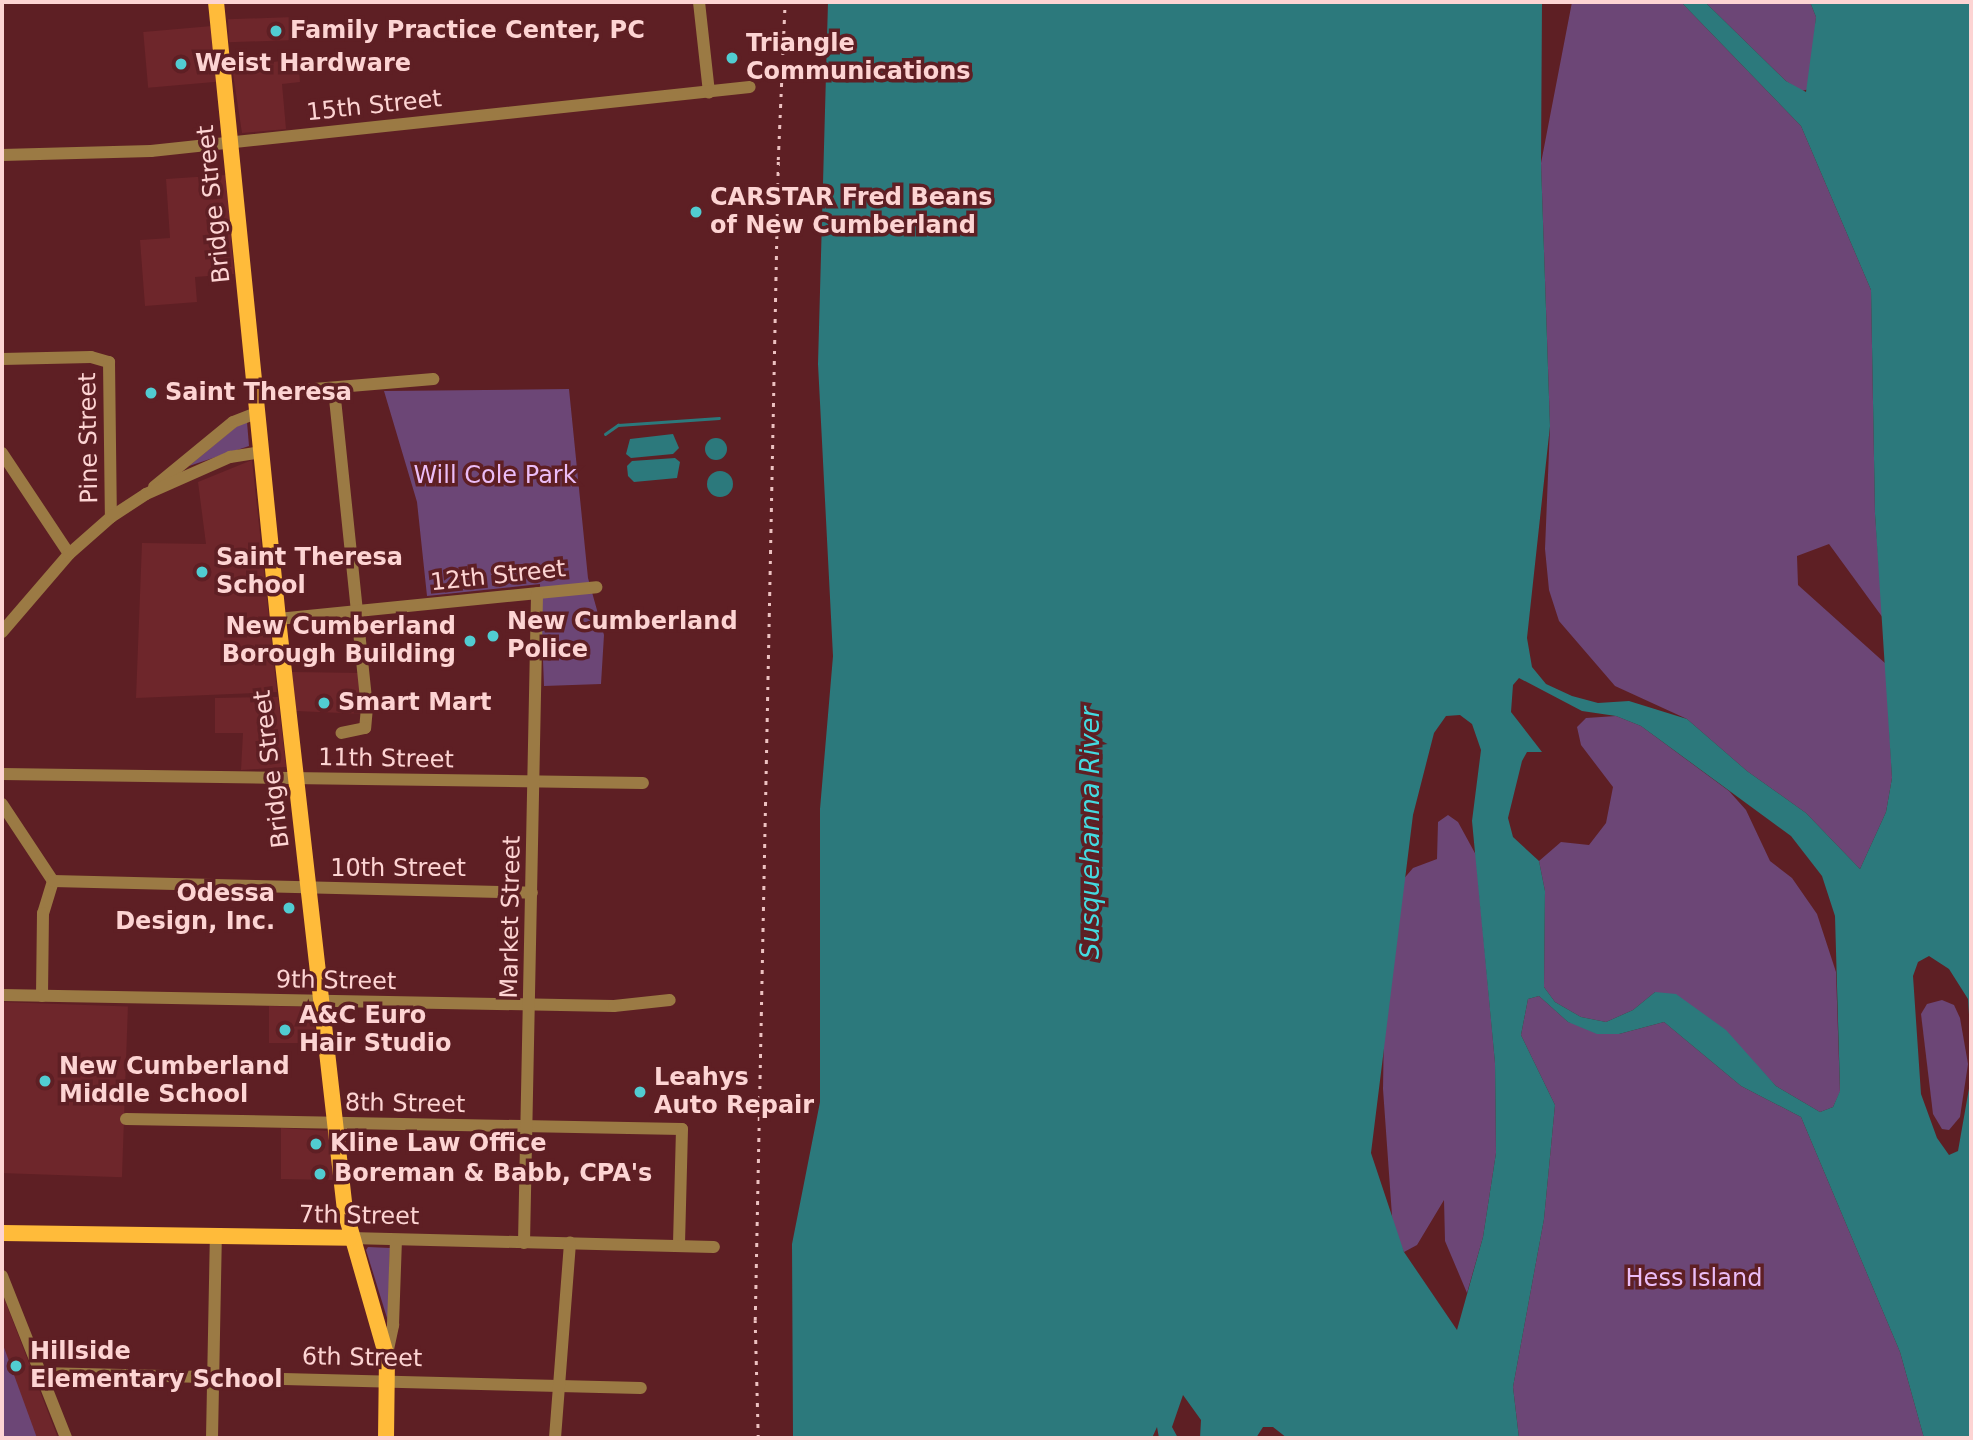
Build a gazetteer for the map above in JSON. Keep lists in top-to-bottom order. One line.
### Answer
{"streets":{"main road":["Bridge Street","7th Street"],"street":["15th Street","Pine Street","12th Street","11th Street","10th Street","Market Street","9th Street","8th Street","6th Street"]},"crossings":[["15th Street","Bridge Street"],["Bridge Street","12th Street"],["Bridge Street","11th Street"],["Bridge Street","10th Street"],["Bridge Street","9th Street"],["Bridge Street","8th Street"],["Bridge Street","7th Street"],["Bridge Street","6th Street"],["12th Street","Market Street"],["11th Street","Market Street"],["10th Street","Market Street"],["Market Street","9th Street"],["Market Street","8th Street"],["Market Street","7th Street"],["8th Street","7th Street"]],"water":["Susquehanna River"],"parks":["Will Cole Park","Hess Island"],"places":["Family Practice Center, PC","Triangle Communications","Weist Hardware","CARSTAR Fred Beans of New Cumberland","Saint Theresa","Saint Theresa School","New Cumberland Police","New Cumberland Borough Building","Smart Mart","Odessa Design, Inc.","A&C Euro Hair Studio","New Cumberland Middle School","Leahys Auto Repair","Kline Law Office","Boreman & Babb, CPA's","Hillside Elementary School"]}
